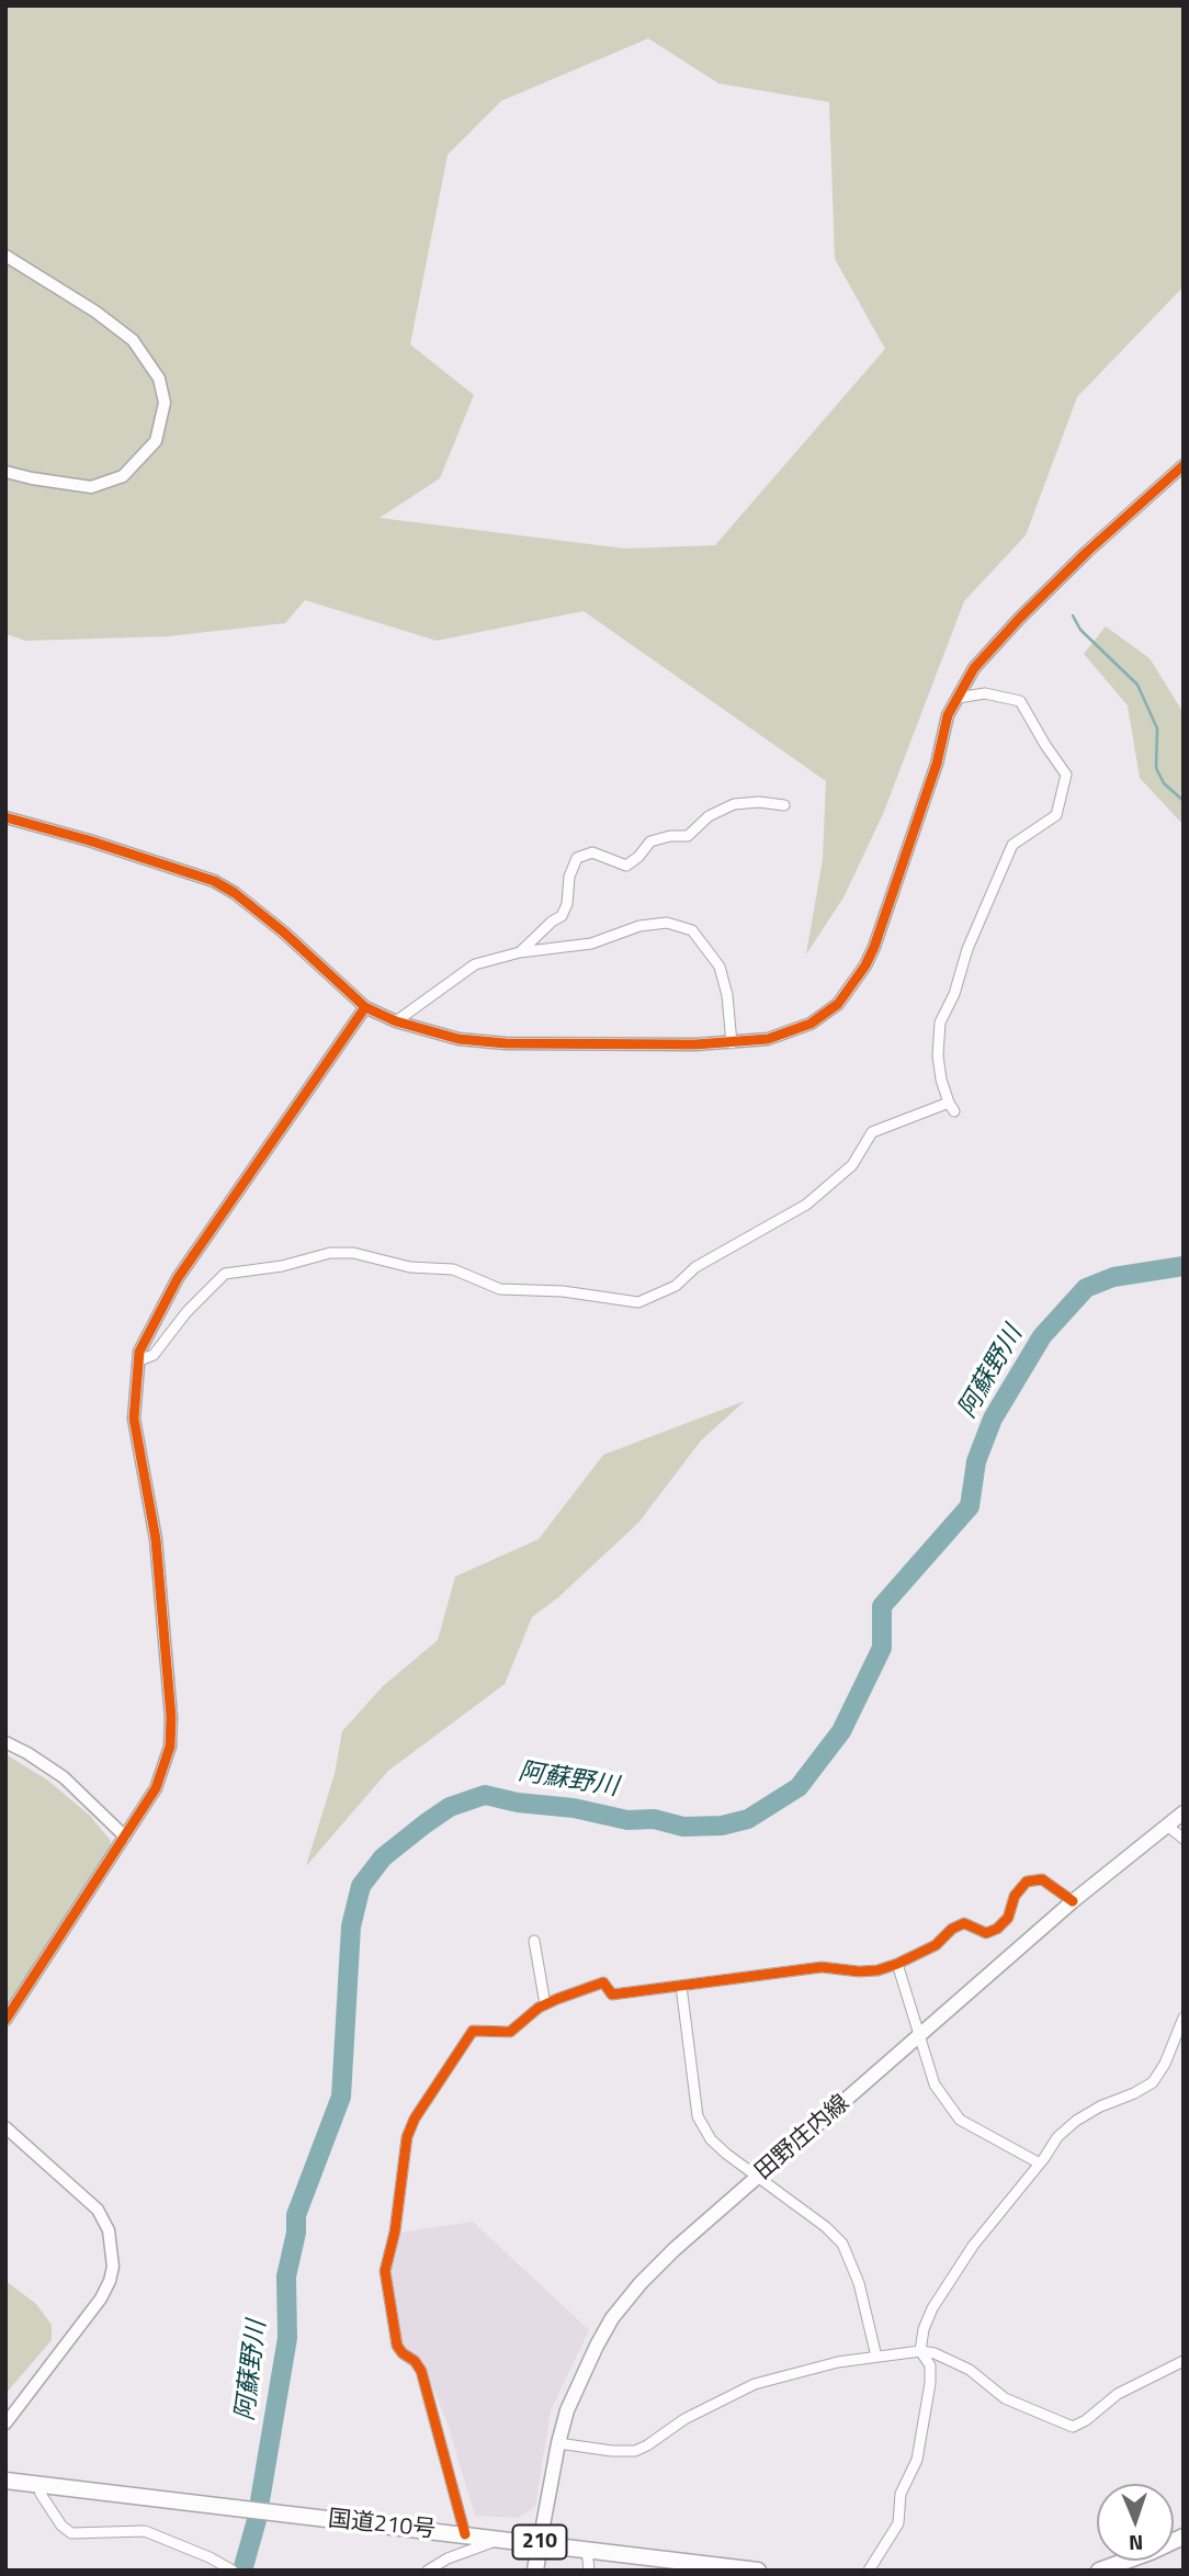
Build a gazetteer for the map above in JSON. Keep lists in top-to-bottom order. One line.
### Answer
{"streets":{"main road":["田野庄内線","国道210号","210"]},"crossings":[["田野庄内線","国道210号"]],"water":["阿蘇野川"],"north":"bottom"}
